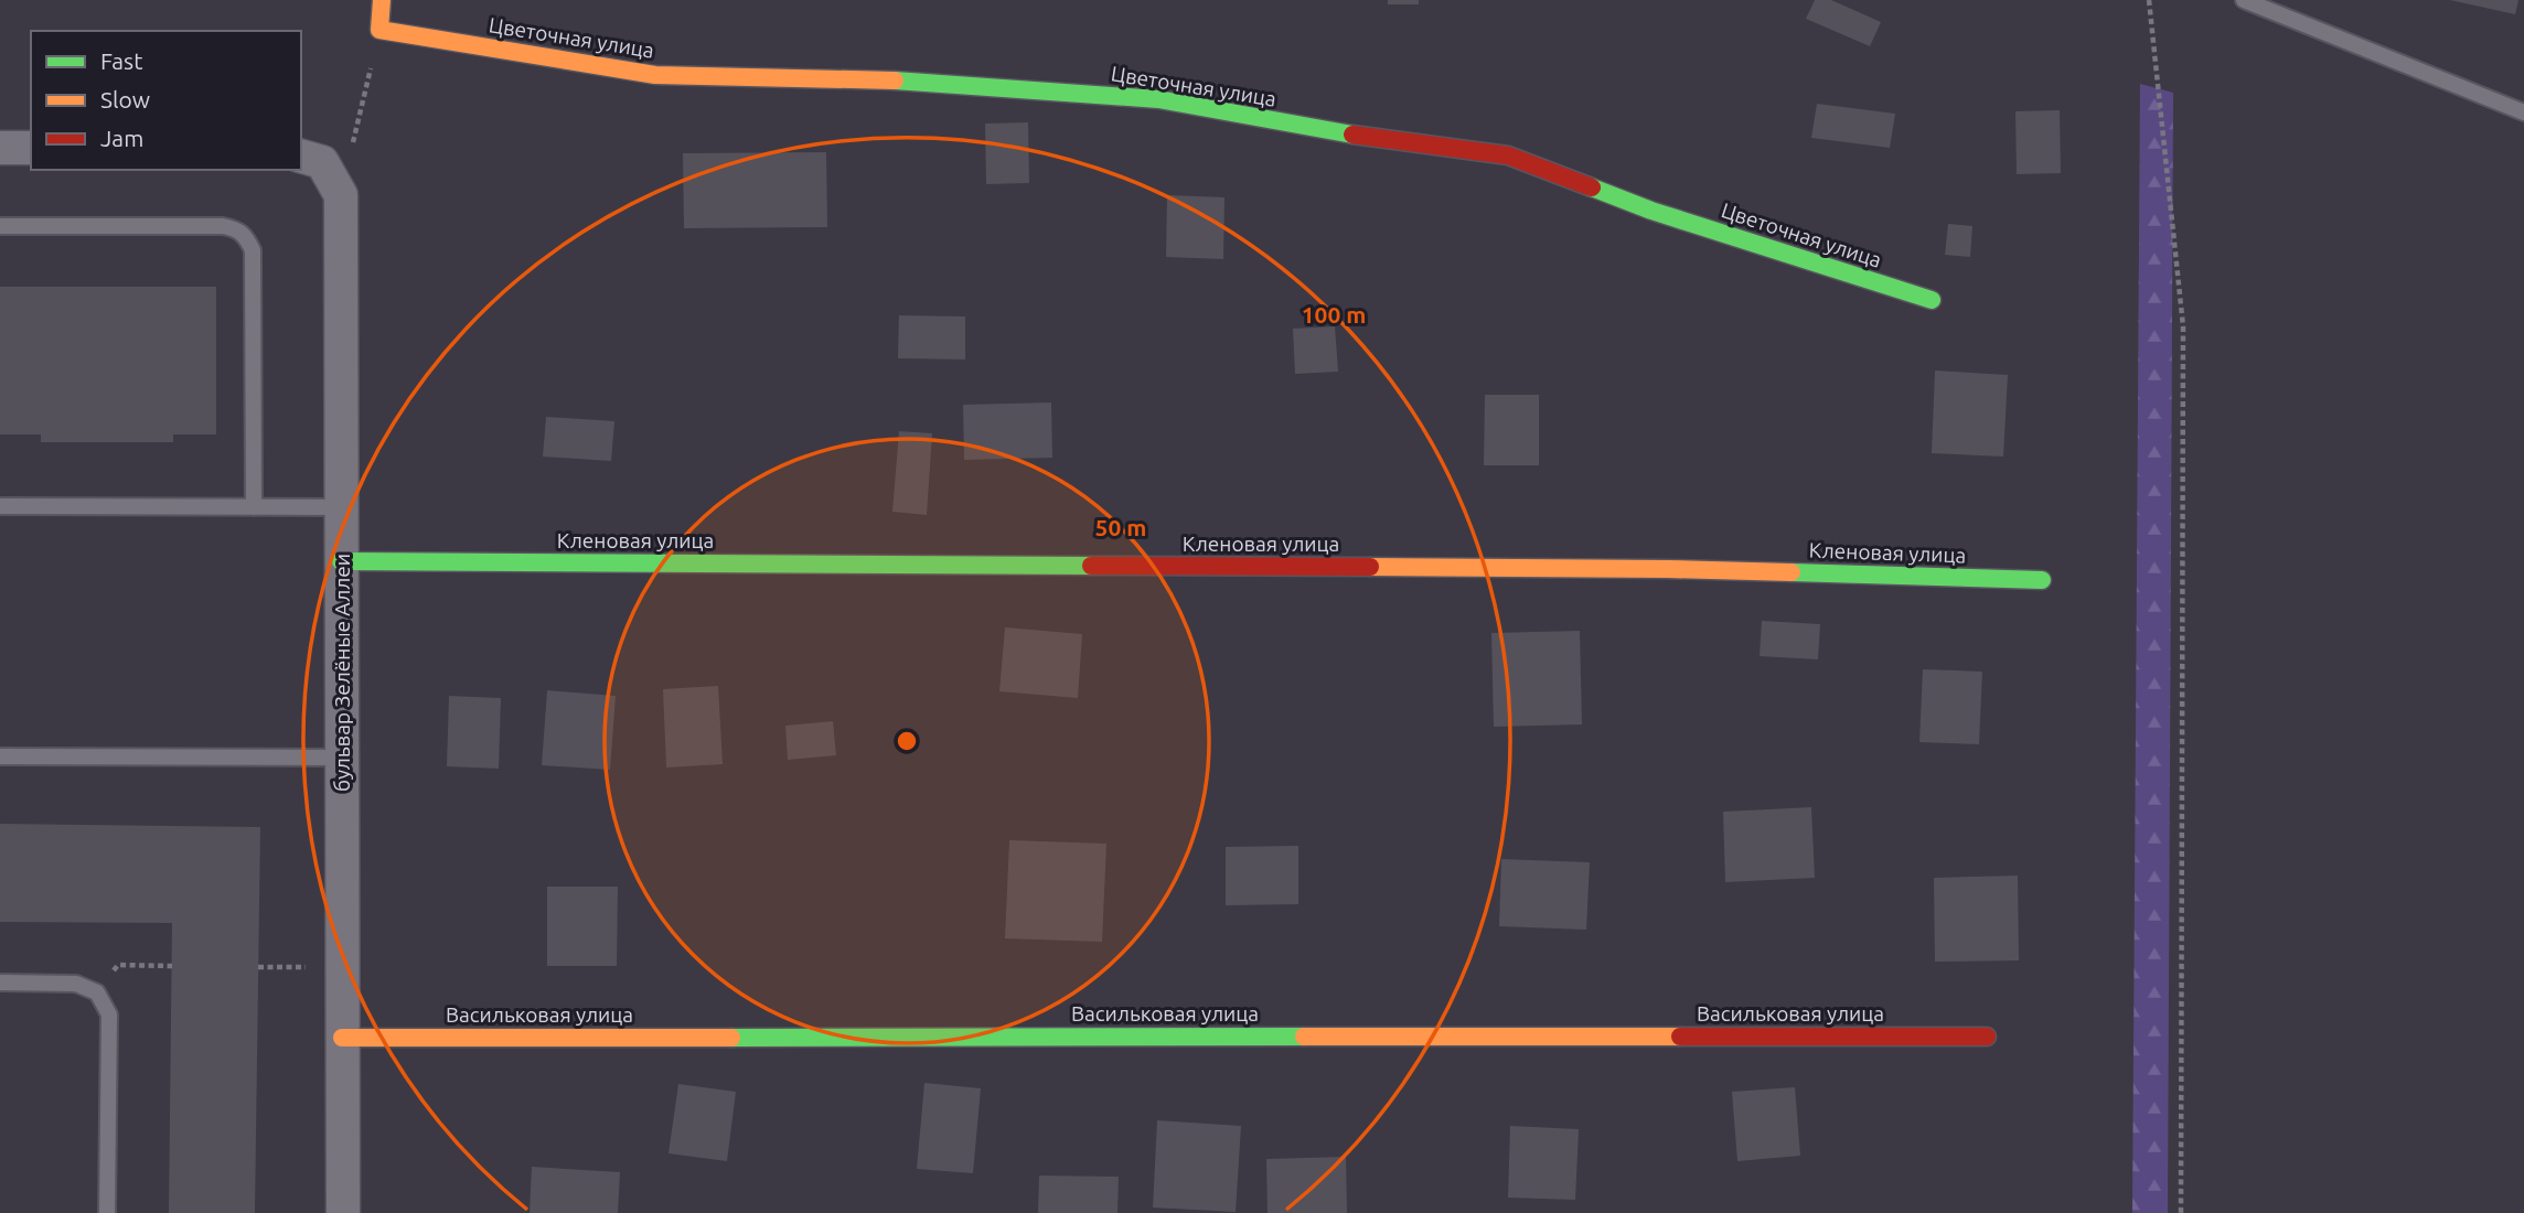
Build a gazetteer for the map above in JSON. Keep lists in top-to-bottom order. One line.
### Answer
{"streets":{"street":["Цветочная улица","Кленовая улица","бульвар Зелёные Аллеи","Васильковая улица"]},"crossings":[["Кленовая улица","бульвар Зелёные Аллеи"],["бульвар Зелёные Аллеи","Васильковая улица"]],"legend":["Fast","Slow","Jam"],"rings":["100 m","50 m"]}
